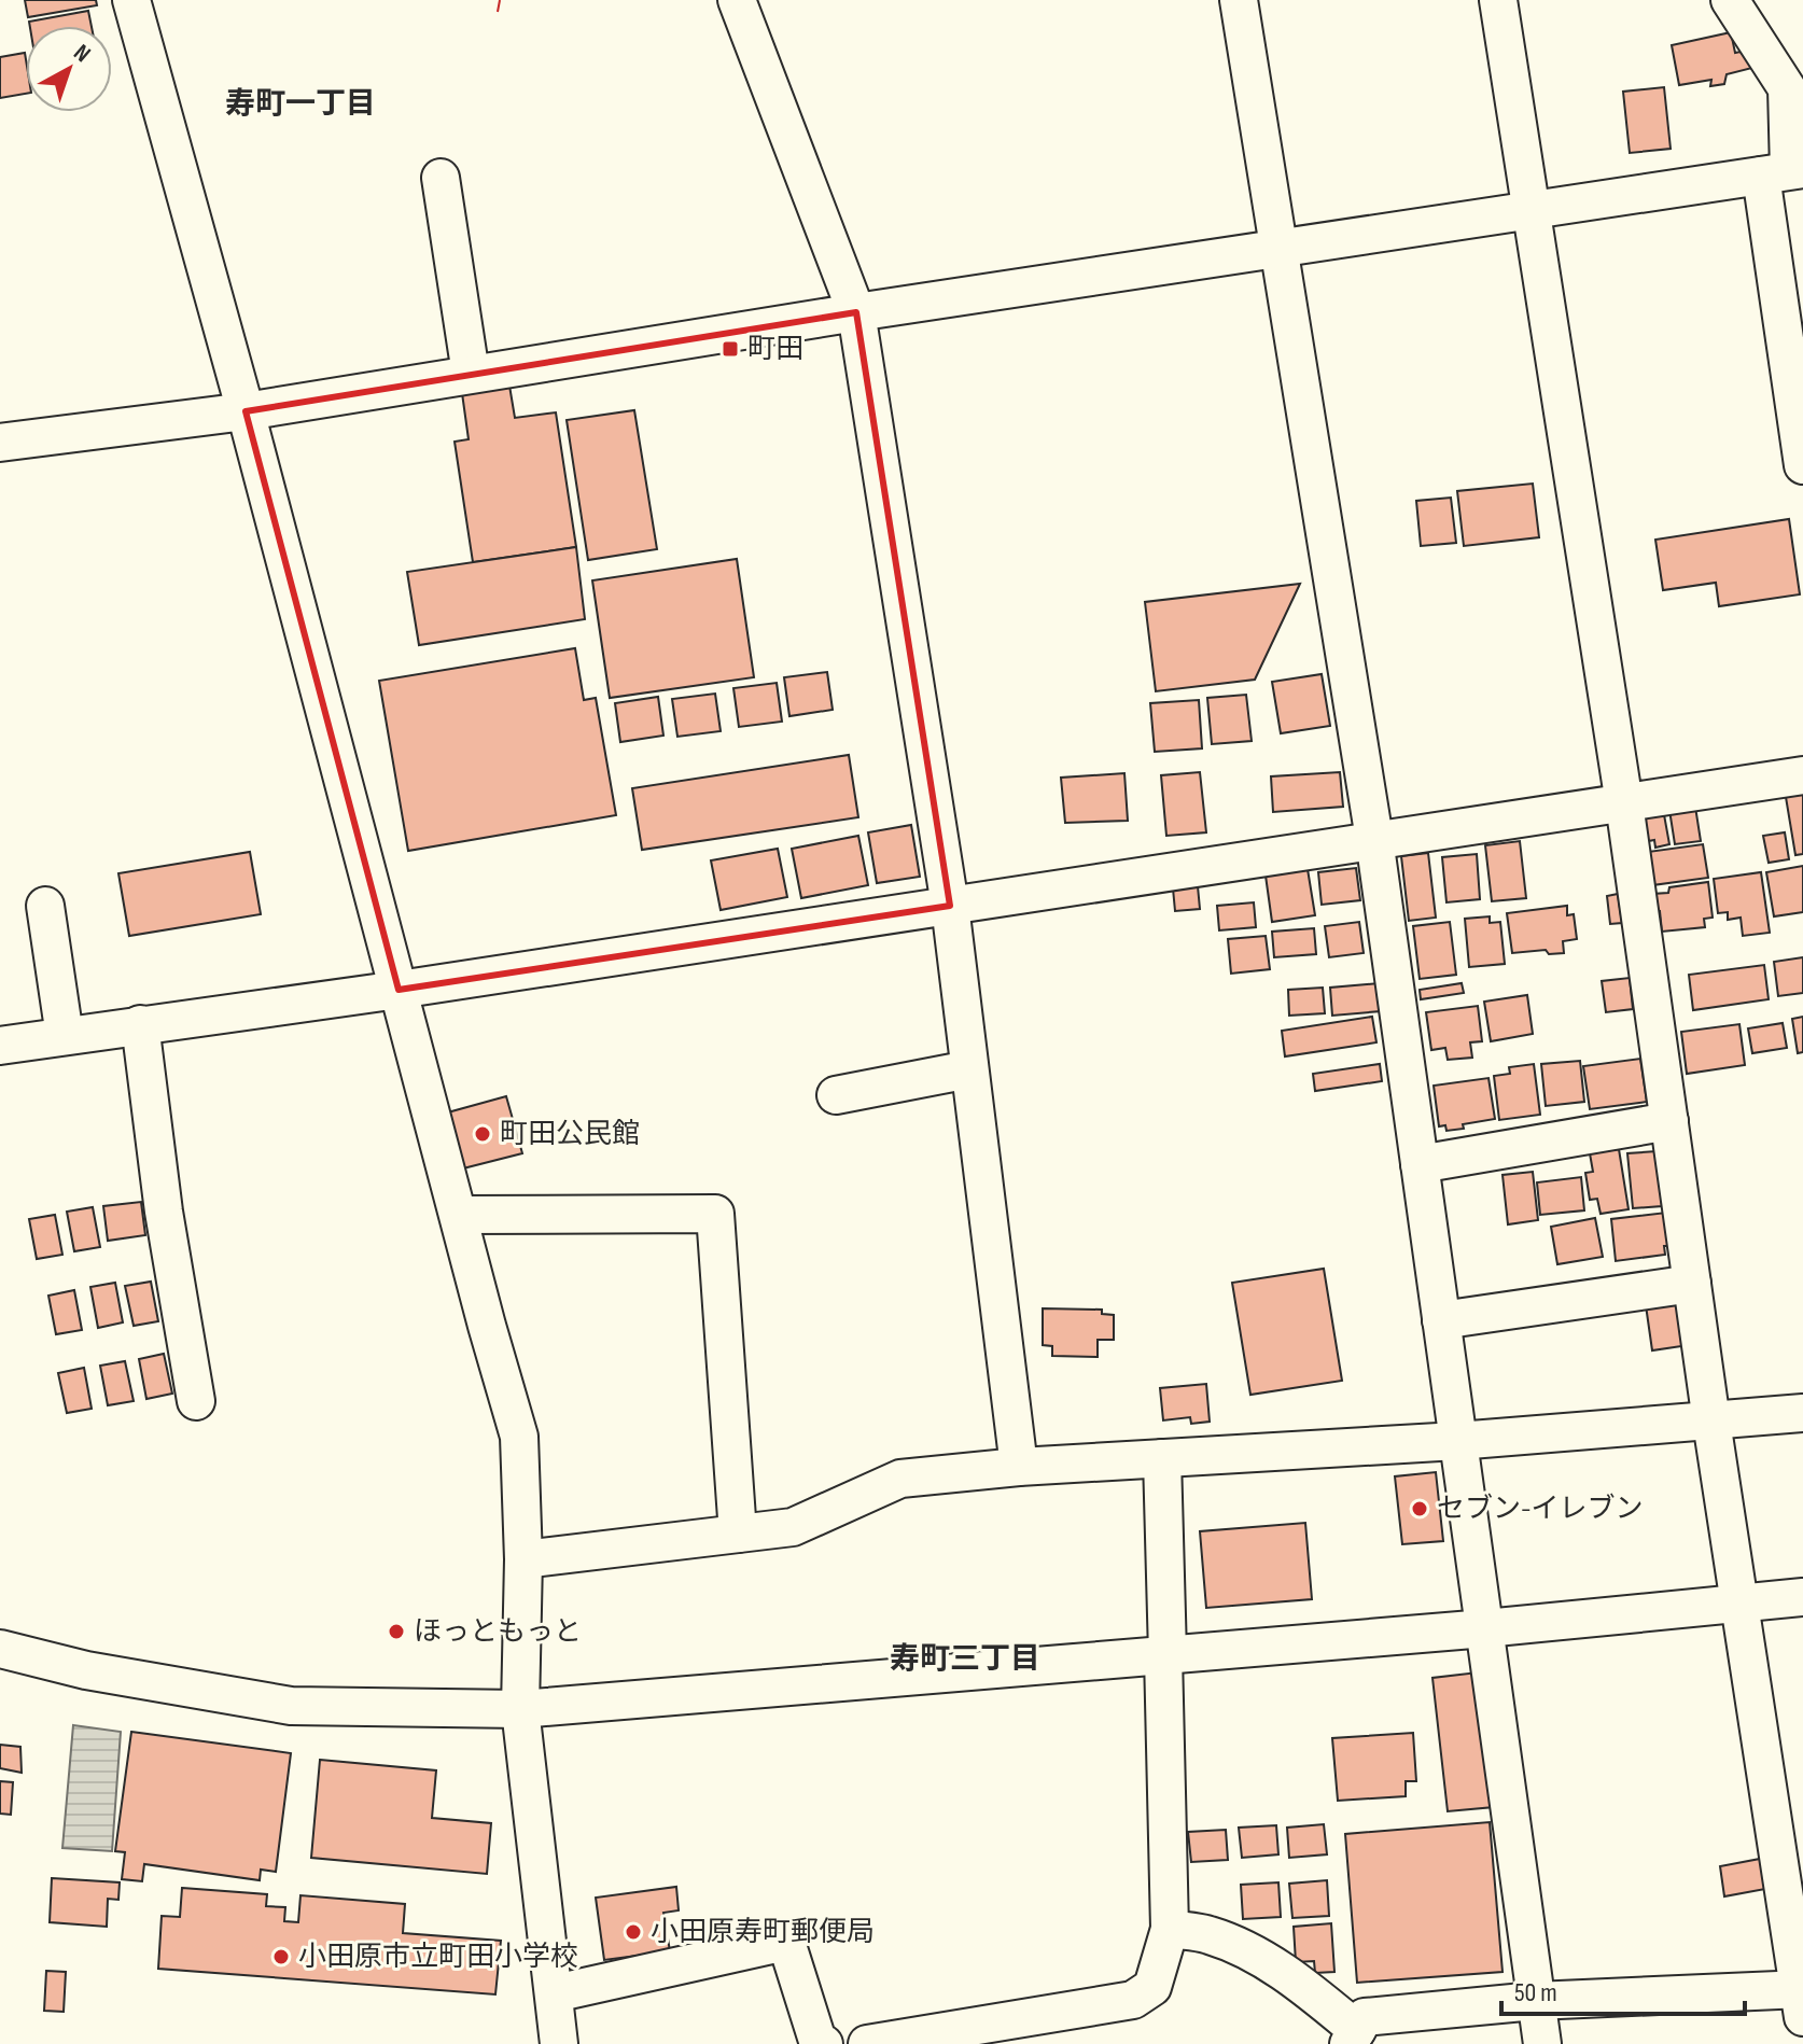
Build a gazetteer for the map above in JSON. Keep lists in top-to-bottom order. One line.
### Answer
{"districts":["寿町一丁目","寿町三丁目"],"places":{"transit":["町田"],"other":["町田公民館","セブン-イレブン","ほっともっと","小田原寿町郵便局","小田原市立町田小学校"]},"scale_bar":"50 m","north":"top right"}
